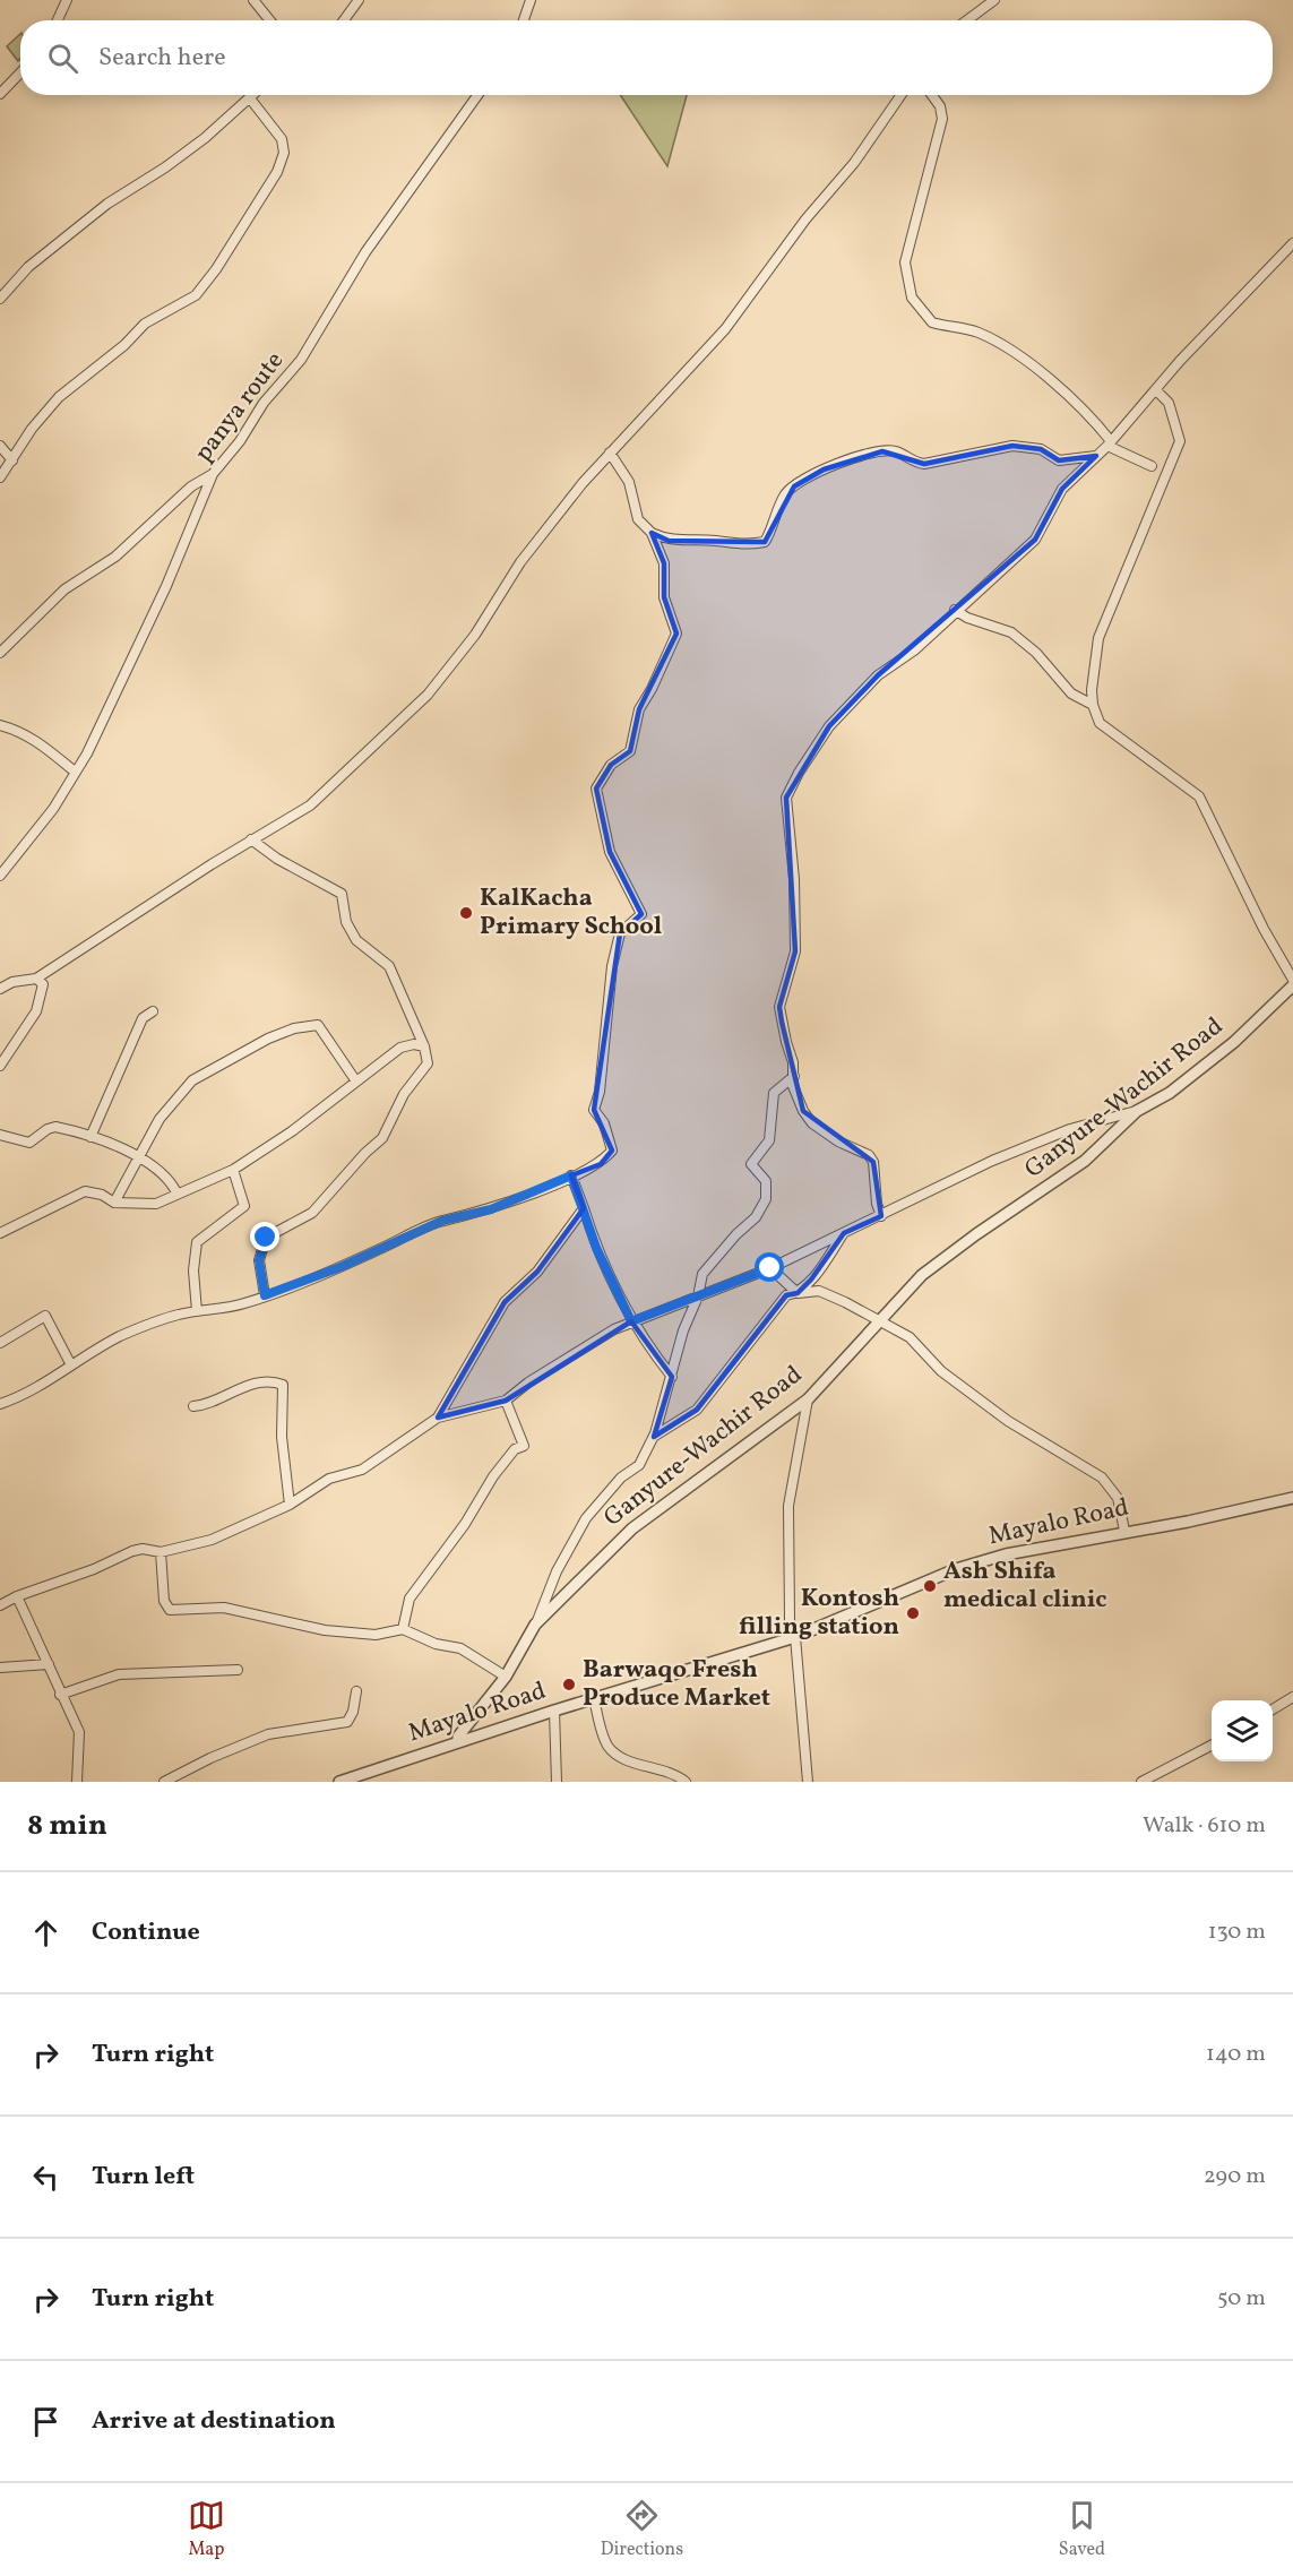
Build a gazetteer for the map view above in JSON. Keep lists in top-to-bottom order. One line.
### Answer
{"streets":{"street":["panya route","Ganyure-Wachir Road","Mayalo Road"]},"crossings":[["Ganyure-Wachir Road","Mayalo Road"]],"places":["KalKacha Primary School","Ash Shifa medical clinic","Kontosh filling station","Barwaqo Fresh Produce Market"],"page":{"search":"Search here","heading":["8 min","Walk · 610 m"],"list":[["Continue","130 m"],["Turn right","140 m"],["Turn left","290 m"],["Turn right","50 m"],"Arrive at destination"],"nav":["Map","Directions","Saved"]}}
